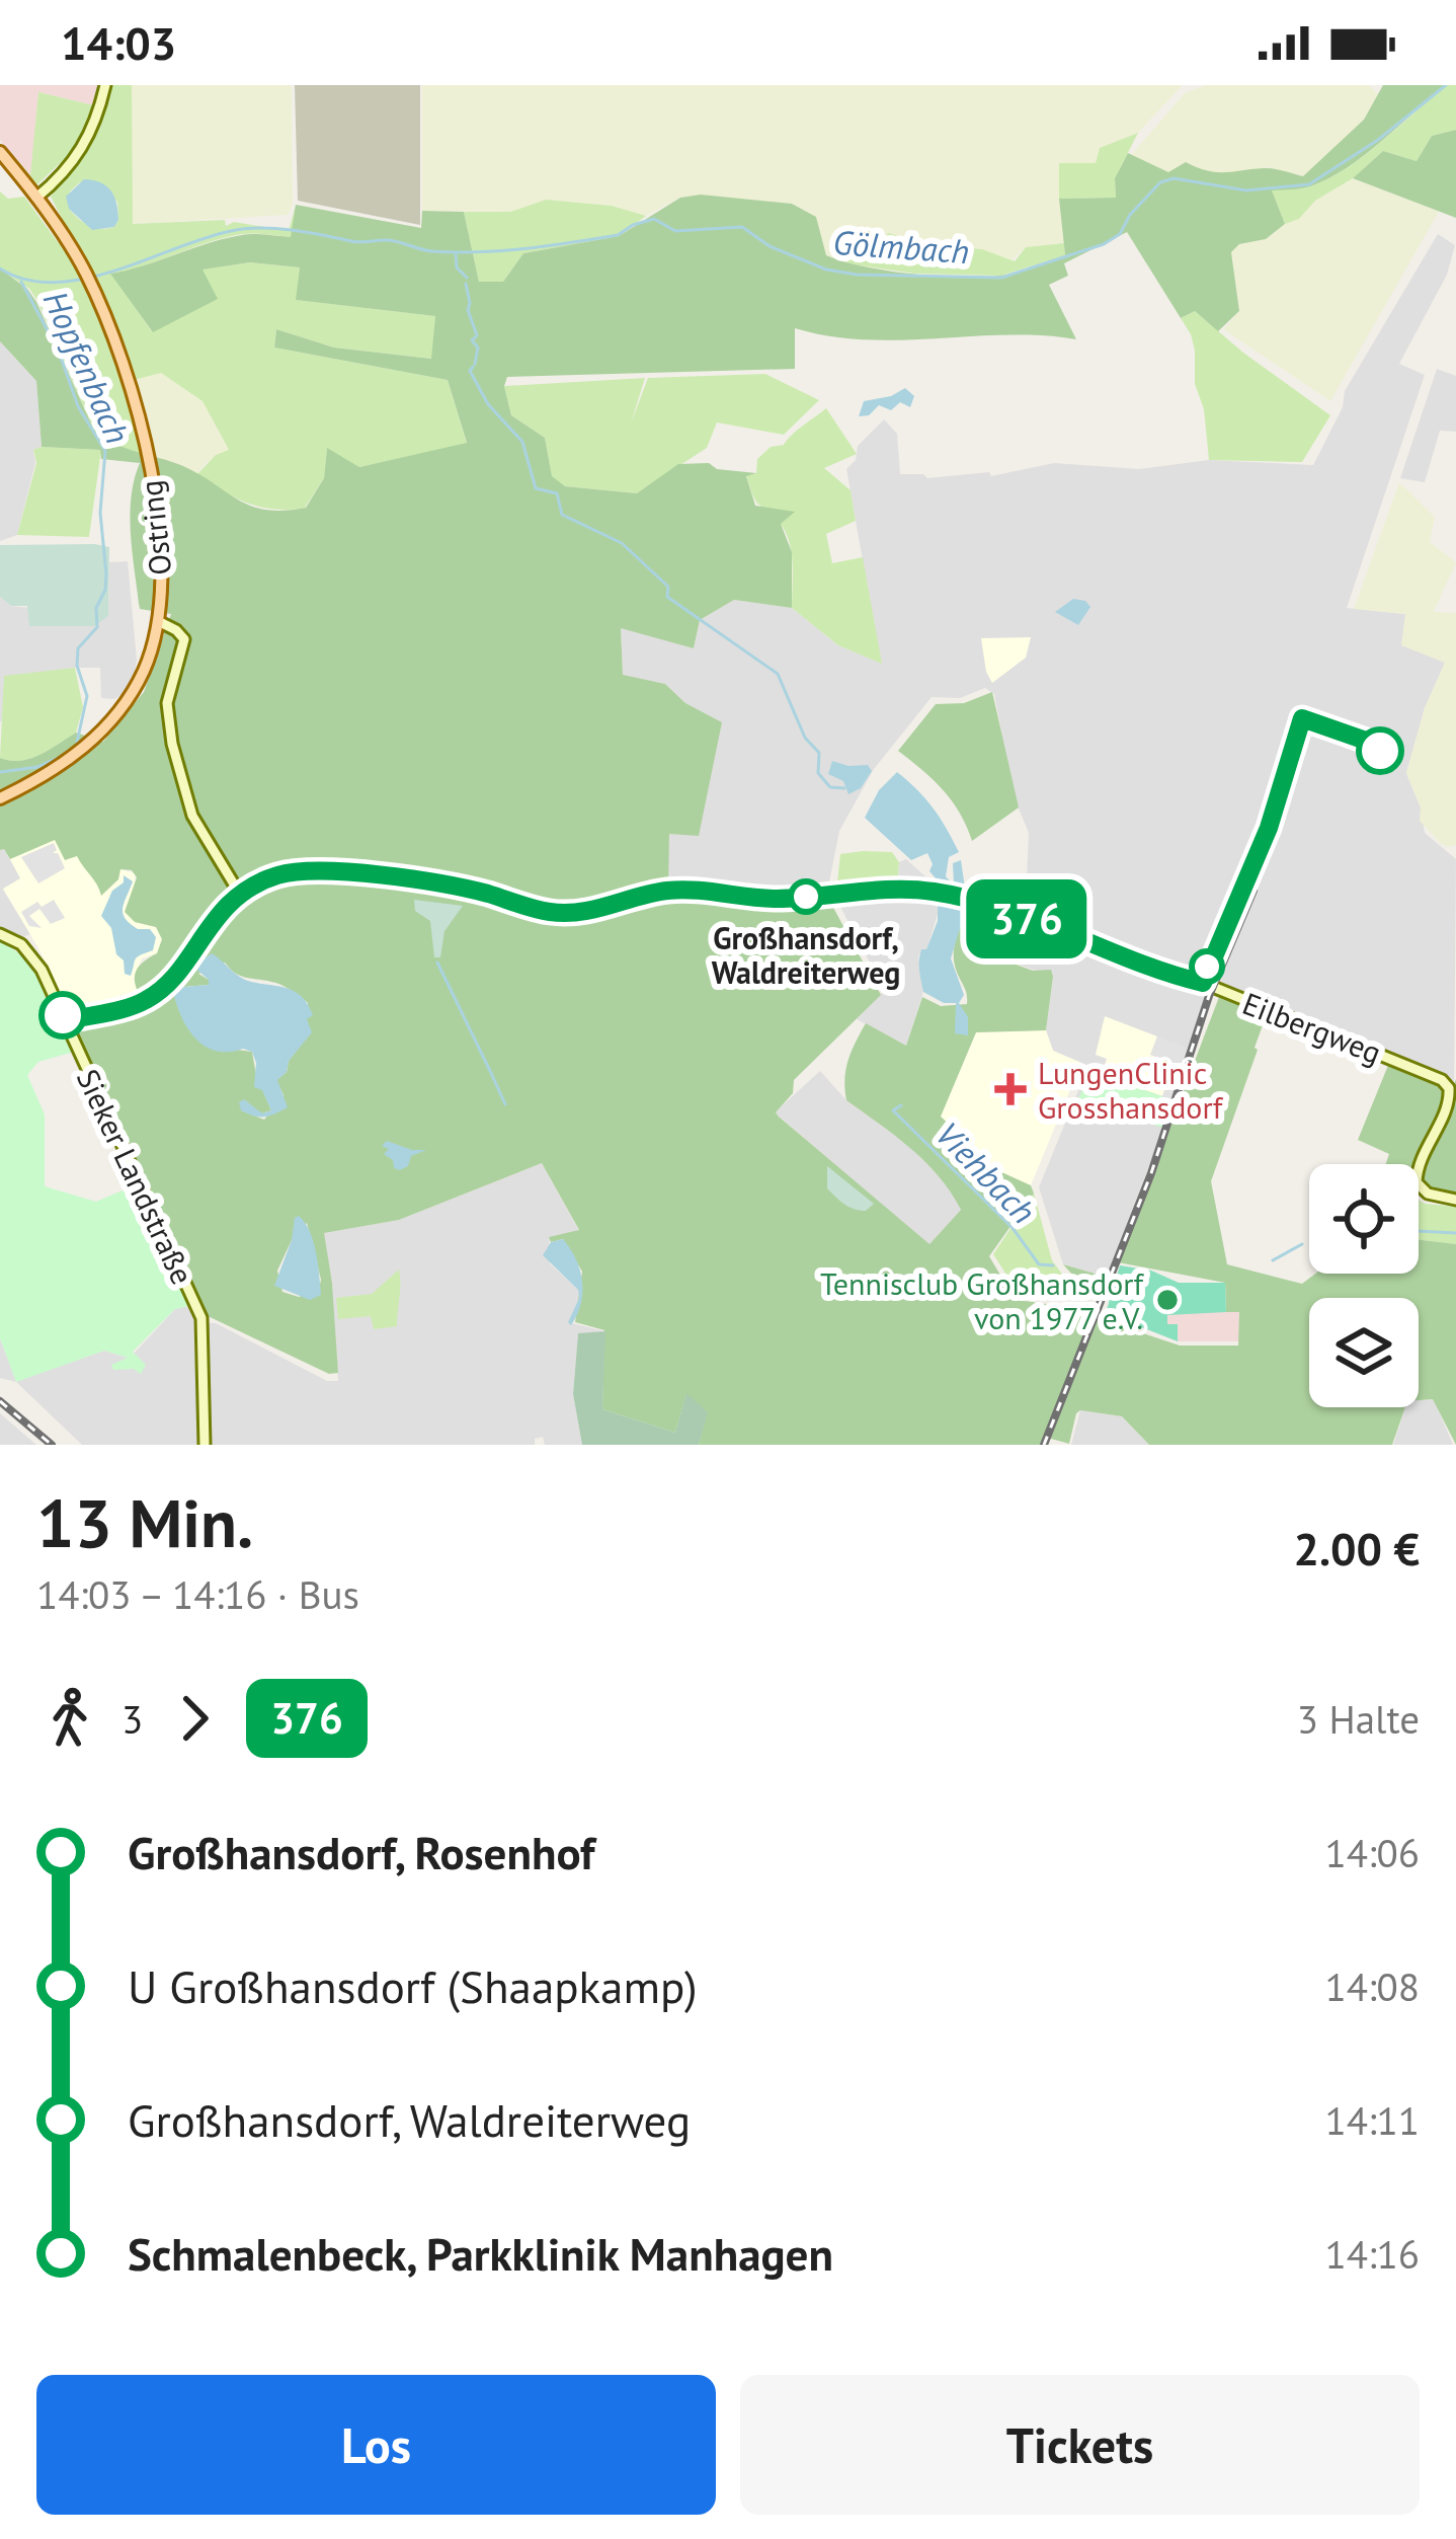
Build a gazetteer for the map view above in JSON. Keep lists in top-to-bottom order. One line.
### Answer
{"streets":{"main road":["Ostring","Eilbergweg","Sieker Landstraße"]},"water":["Gölmbach","Hopfenbach","Viehbach"],"places":{"other":["Großhansdorf, Waldreiterweg","Tennisclub Großhansdorf von 1977 e.V."],"health":["LungenClinic Grosshansdorf"]},"lines":["bus line 376"],"page":{"status":"14:03","on_map":"376","heading":["13 Min.","14:03 – 14:16 · Bus","2.00 €"],"legs":["3","376","3 Halte"],"list":[{"name":"Großhansdorf, Rosenhof","value":"14:06"},{"name":"U Großhansdorf (Shaapkamp)","value":"14:08"},{"name":"Großhansdorf, Waldreiterweg","value":"14:11"},{"name":"Schmalenbeck, Parkklinik Manhagen","value":"14:16"}],"buttons":["Los","Tickets"]}}
